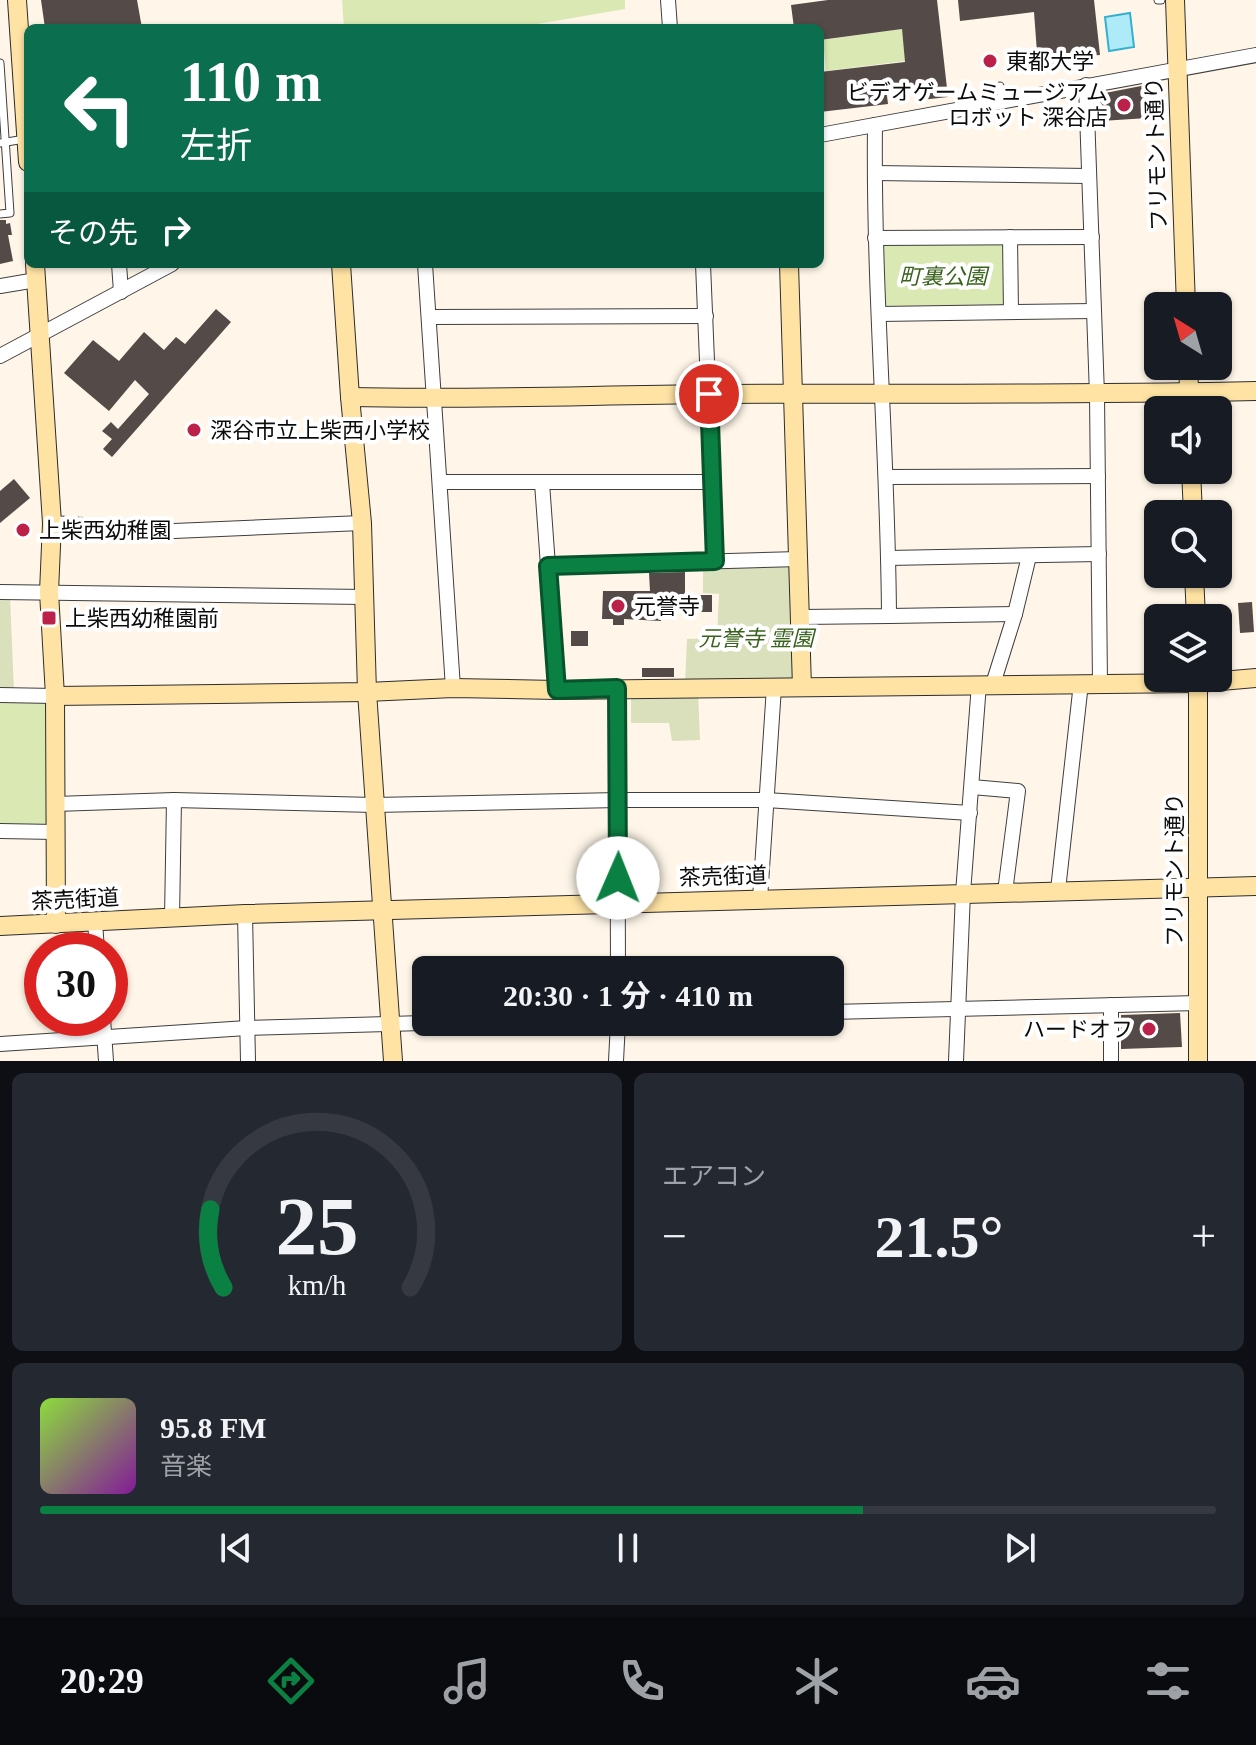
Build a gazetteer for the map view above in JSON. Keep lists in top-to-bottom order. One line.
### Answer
{"streets":{"street":["フリモント通り","茶売街道"]},"crossings":[["フリモント通り","茶売街道"]],"parks":["町裏公園","元誉寺 霊園"],"places":{"other":["東都大学","ビデオゲームミュージアム ロボット 深谷店","深谷市立上柴西小学校","上柴西幼稚園","元誉寺","ハードオフ"],"transit":["上柴西幼稚園前"]},"north":"top left","page":{"turn":["110 m","左折"],"then":"その先","limit":"30","trip":"20:30 · 1 分 · 410 m","tile":"エアコン","heat":["−","21.5°","+"],"song":["95.8 FM","音楽"],"tabs":"20:29","gauge":["25","km/h"]}}
